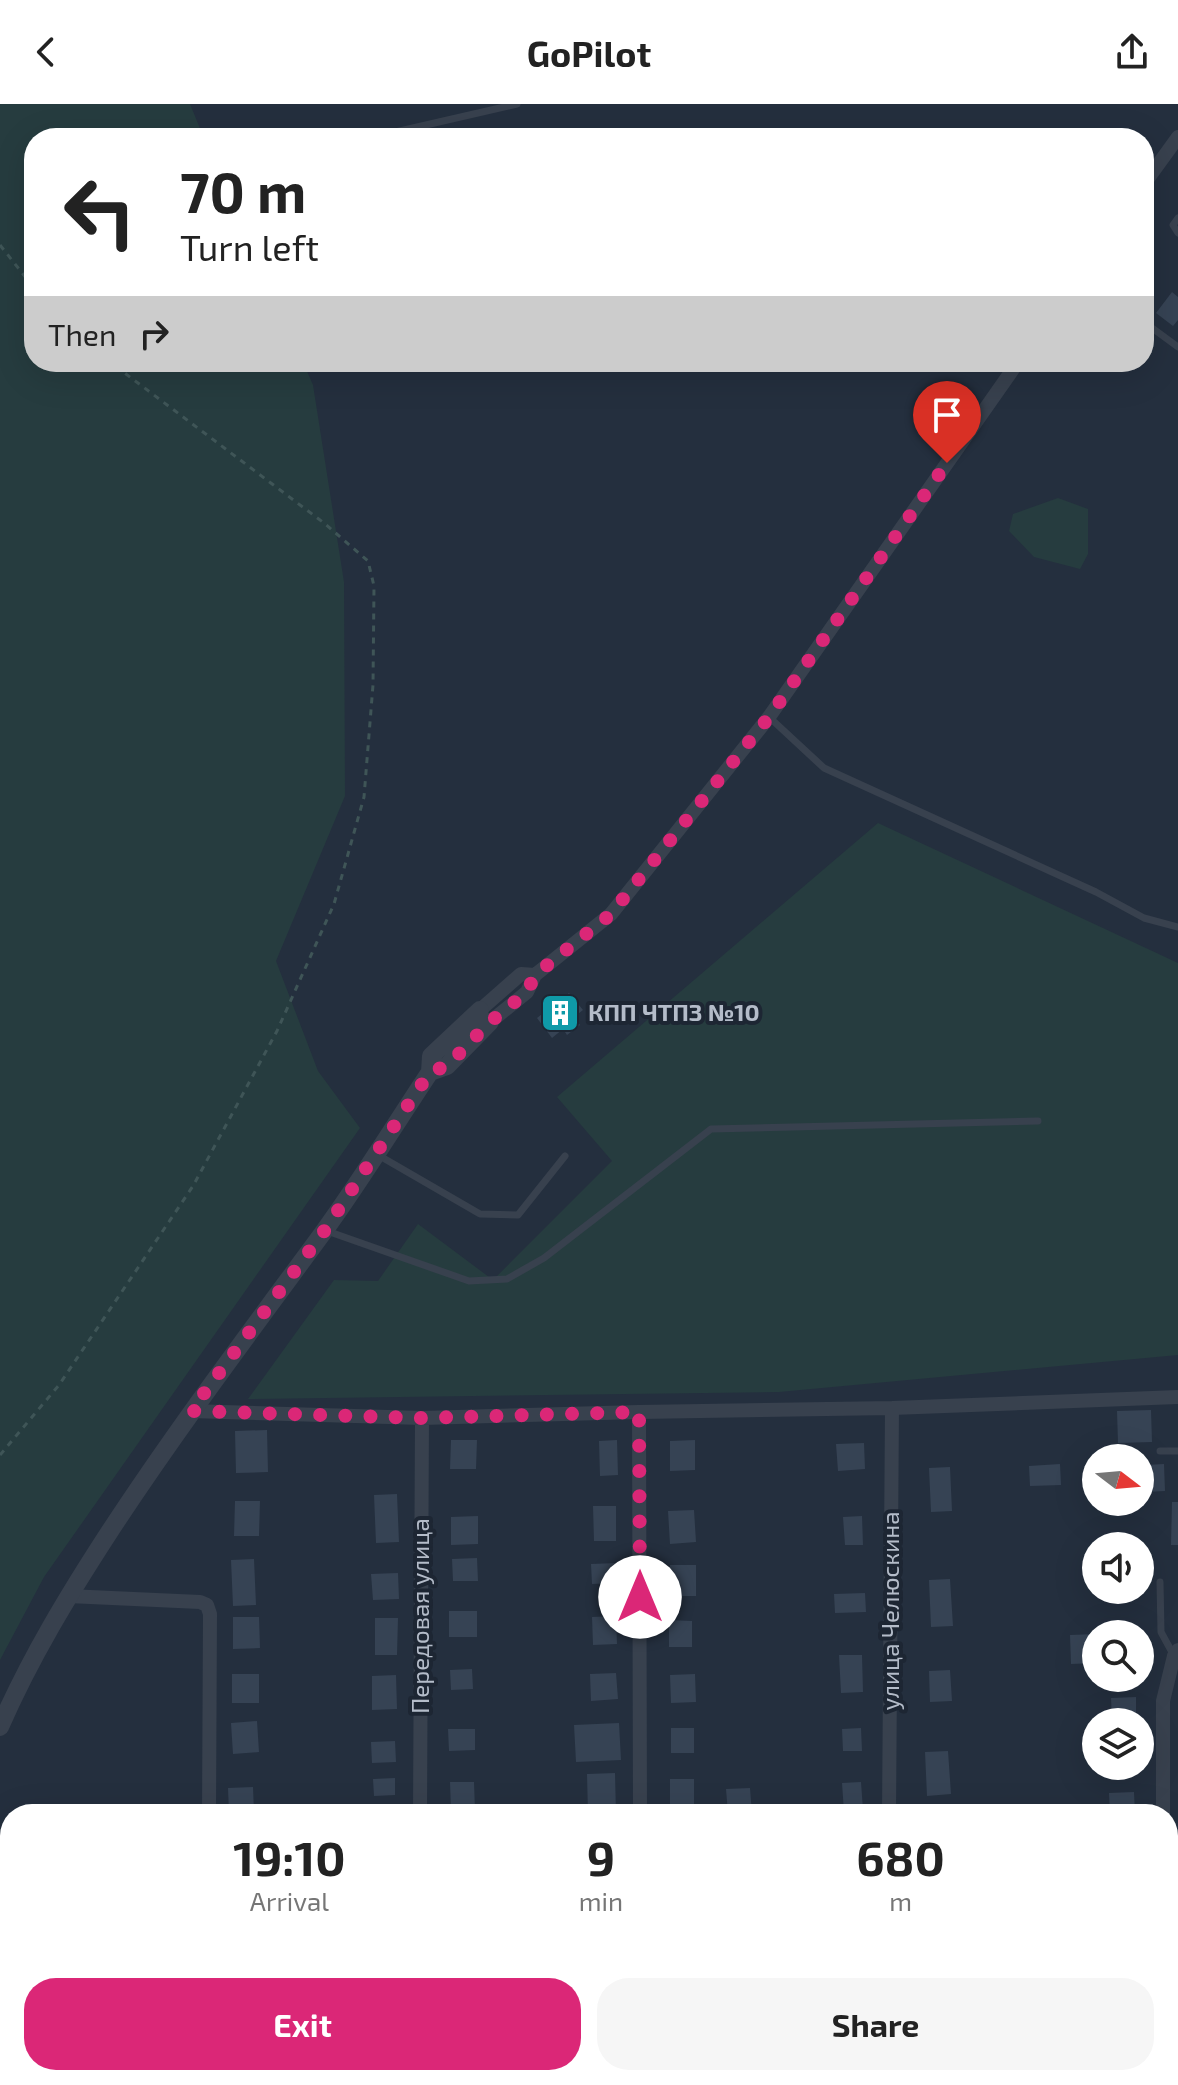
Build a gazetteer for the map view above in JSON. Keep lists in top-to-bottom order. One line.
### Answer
{"streets":{"street":["улица Челюскина","Передовая улица"]},"places":{"building":["КПП ЧТПЗ №10"]},"north":"right","page":{"header":"GoPilot","turn":["70 m","Turn left"],"then":"Then","eta":["19:10","Arrival","9","min","680","m"],"buttons":["Exit","Share"]}}
